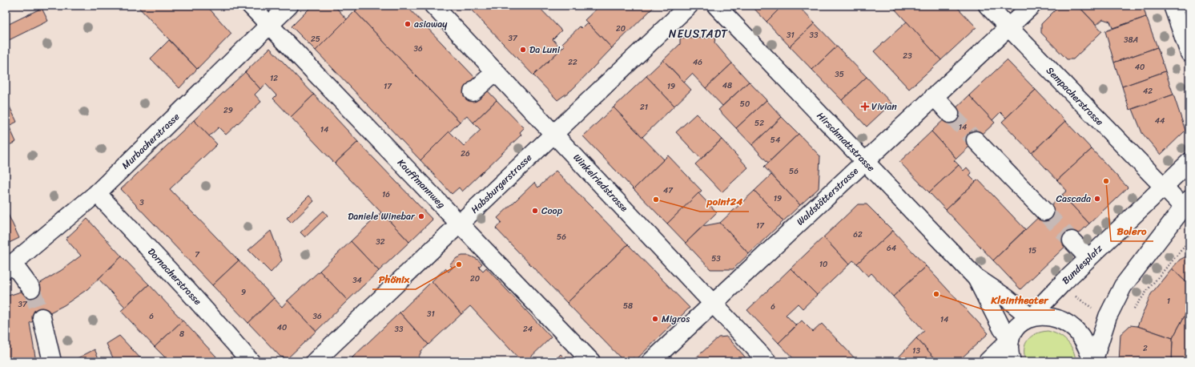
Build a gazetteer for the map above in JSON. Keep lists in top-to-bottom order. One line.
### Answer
{"streets":{"street":["Sempacherstrasse","Murbacherstrasse","Hirschmattstrasse","Winkelriedstrasse","Kauffmannweg","Habsburgerstrasse","Waldstätterstrasse","Bundesplatz","Dornacherstrasse"]},"crossings":[["Sempacherstrasse","Waldstätterstrasse"],["Sempacherstrasse","Bundesplatz"],["Murbacherstrasse","Kauffmannweg"],["Murbacherstrasse","Dornacherstrasse"],["Hirschmattstrasse","Waldstätterstrasse"],["Hirschmattstrasse","Bundesplatz"],["Winkelriedstrasse","Habsburgerstrasse"],["Winkelriedstrasse","Waldstätterstrasse"],["Kauffmannweg","Habsburgerstrasse"]],"districts":["NEUSTADT"],"places":{"other":["asiaway","Da Luni","Bolero","Cascada","point24","Coop","Daniele Winebar","Phönix","Kleintheater","Migros"],"health":["Vivian"]},"house_numbers":["20","31","33","37","25","38A","36","23","22","46","40","35","12","48","17","19","42","50","21","29","44","52","14","14","54","26","56","47","16","19","3","17","62","56","32","64","15","7","53","10","20","34","9","1","37","58","6","31","6","36","14","40","33","24","8","2","13"]}
